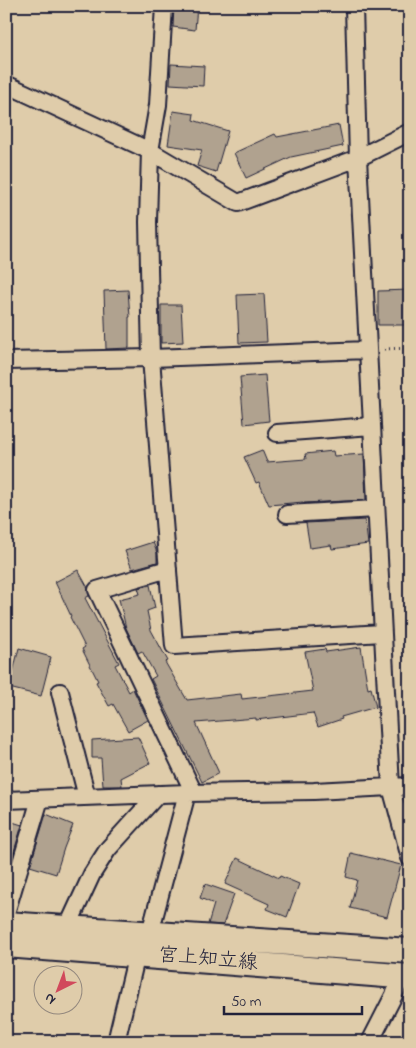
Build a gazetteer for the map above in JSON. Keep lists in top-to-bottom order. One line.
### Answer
{"streets":{"main road":["宮上知立線"]},"scale_bar":"50 m","north":"bottom left"}
